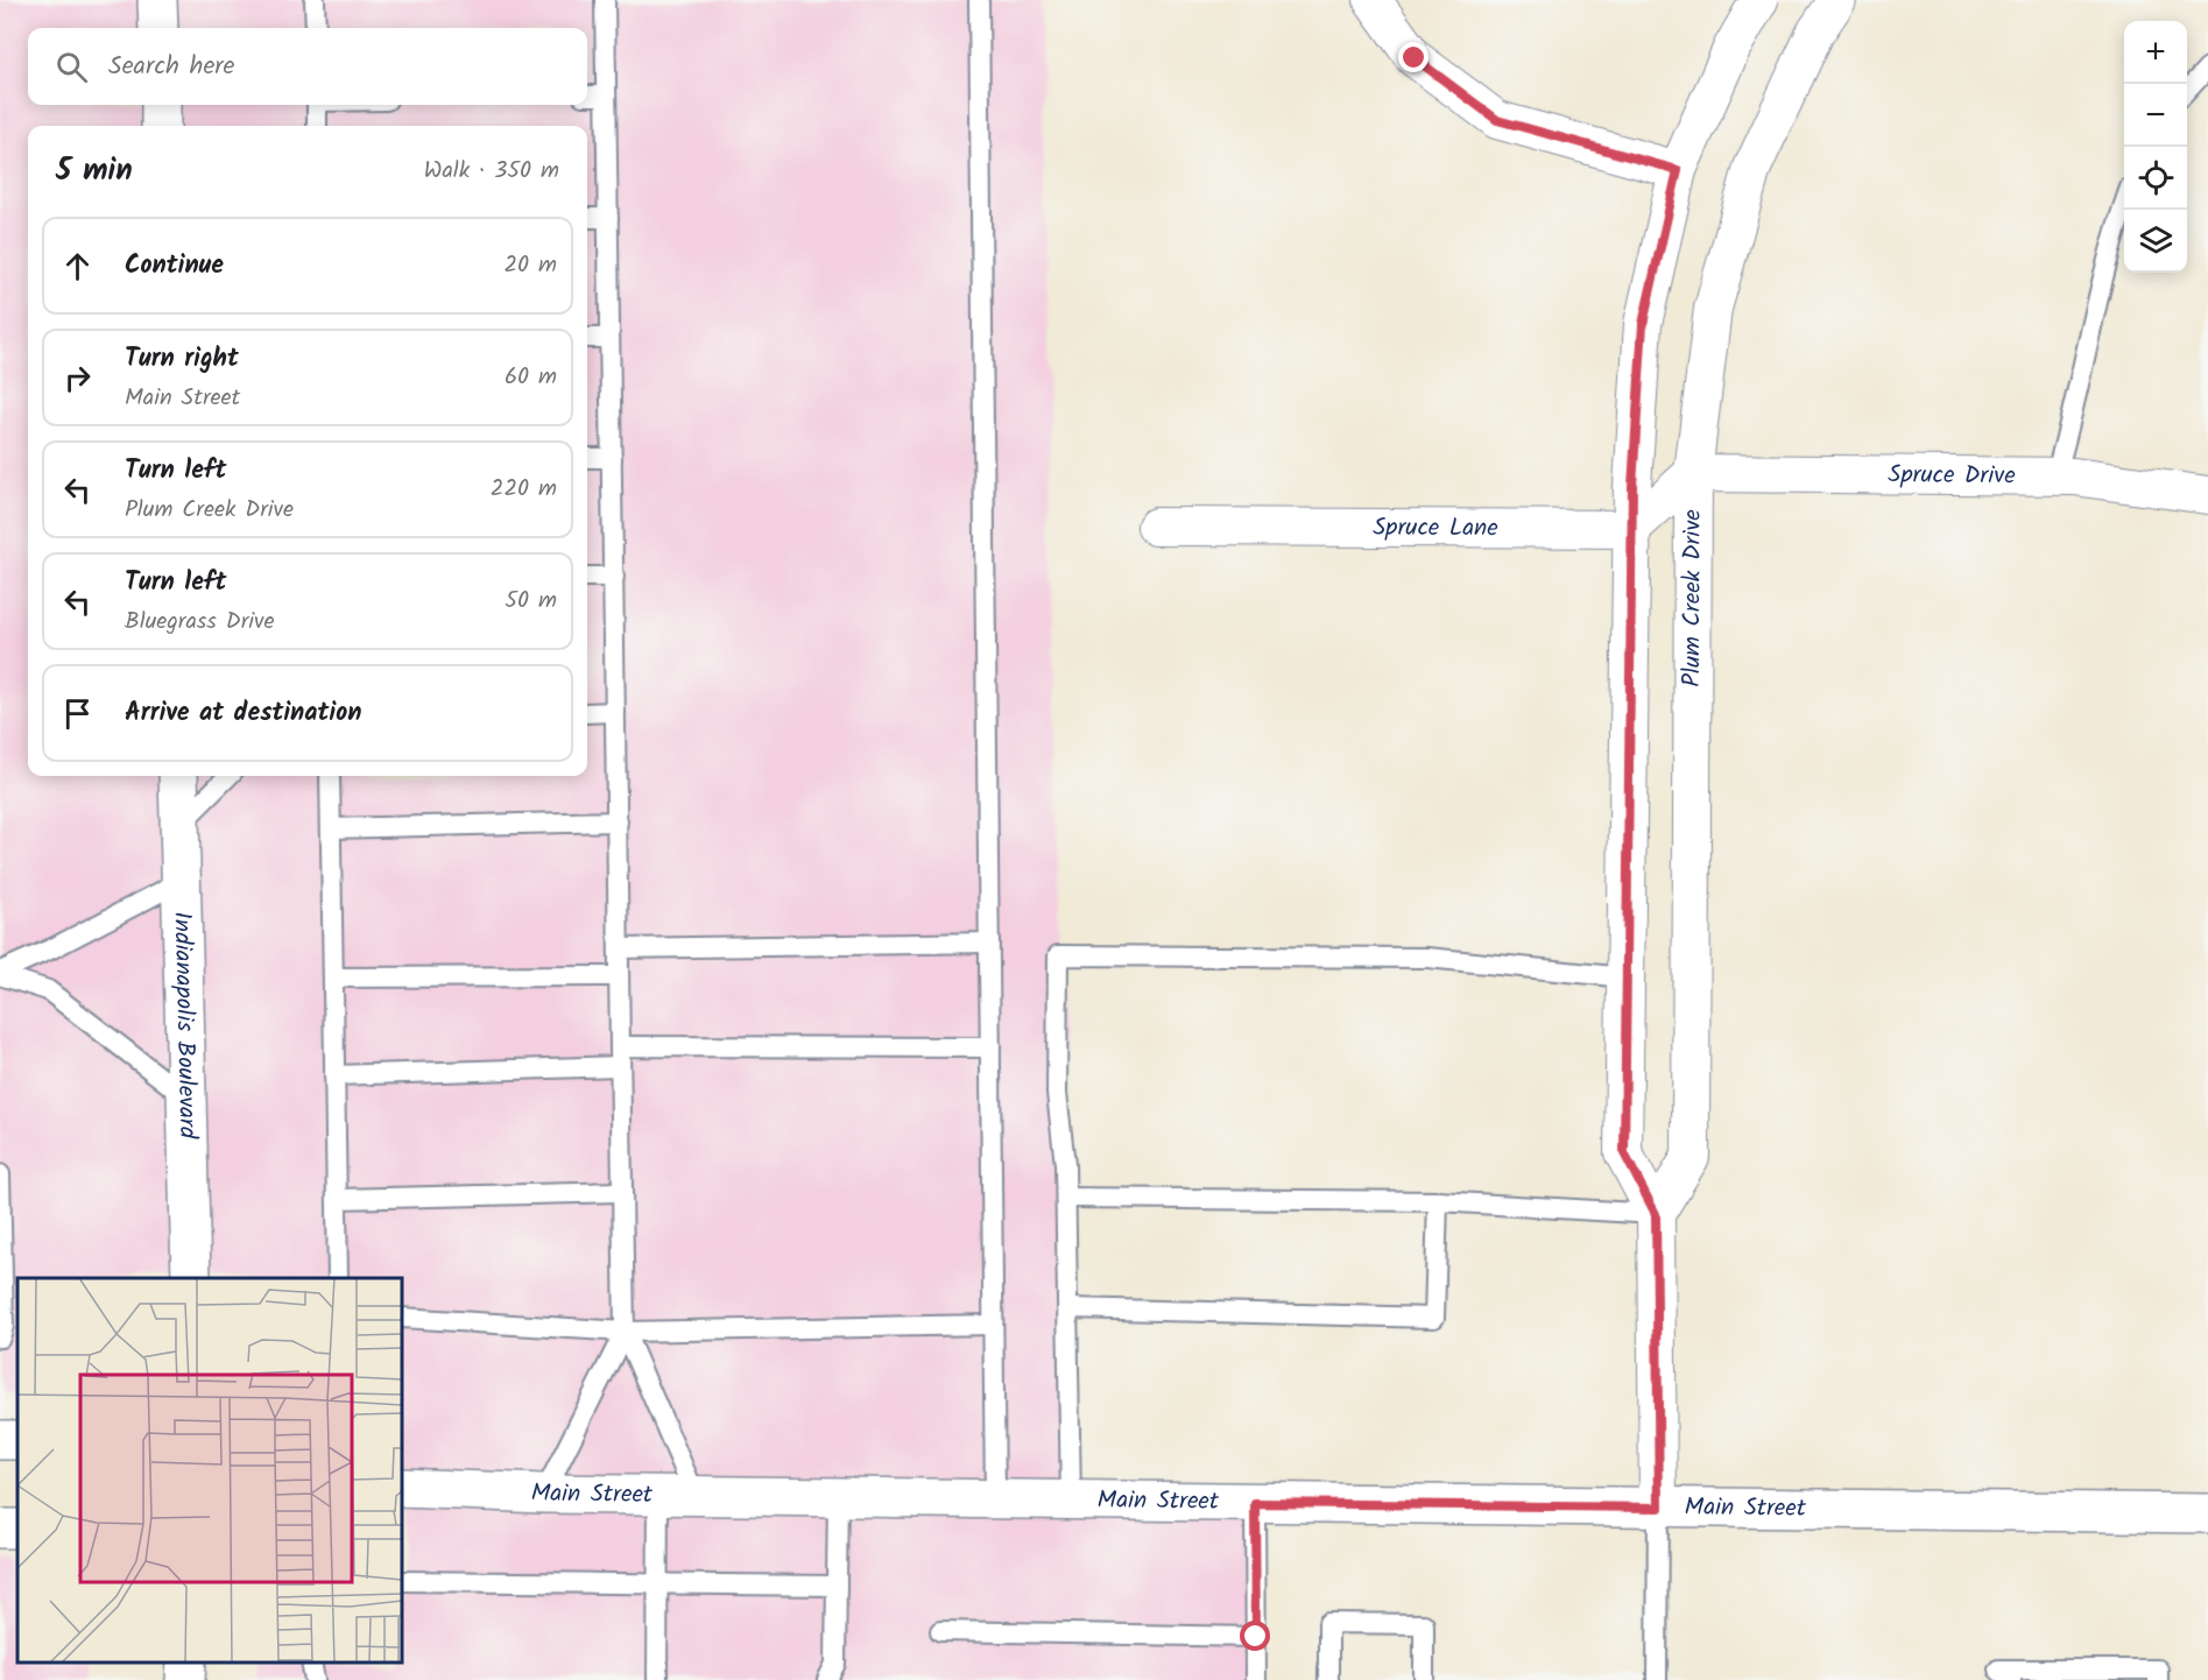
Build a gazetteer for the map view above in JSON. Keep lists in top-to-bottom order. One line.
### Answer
{"streets":{"main road":["Indianapolis Boulevard","Main Street"],"street":["Spruce Drive","Spruce Lane","Plum Creek Drive"]},"crossings":[["Spruce Drive","Plum Creek Drive"]],"page":{"map_buttons":["+","−"],"search":"Search here","heading":["5 min","Walk · 350 m"],"list":[["Continue","20 m"],["Turn right","Main Street","60 m"],["Turn left","Plum Creek Drive","220 m"],["Turn left","Bluegrass Drive","50 m"],"Arrive at destination"]}}
